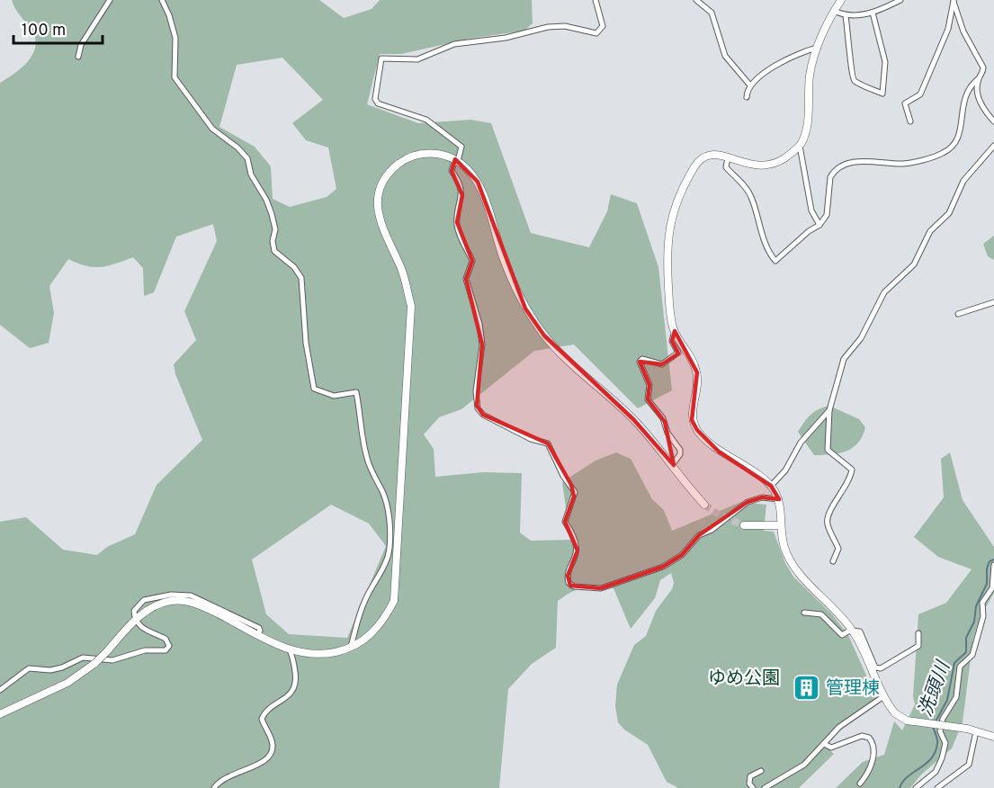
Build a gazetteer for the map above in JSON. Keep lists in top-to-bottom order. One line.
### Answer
{"water":["洗頭川"],"parks":["ゆめ公園"],"places":{"building":["管理棟"]},"scale_bar":"100 m"}
